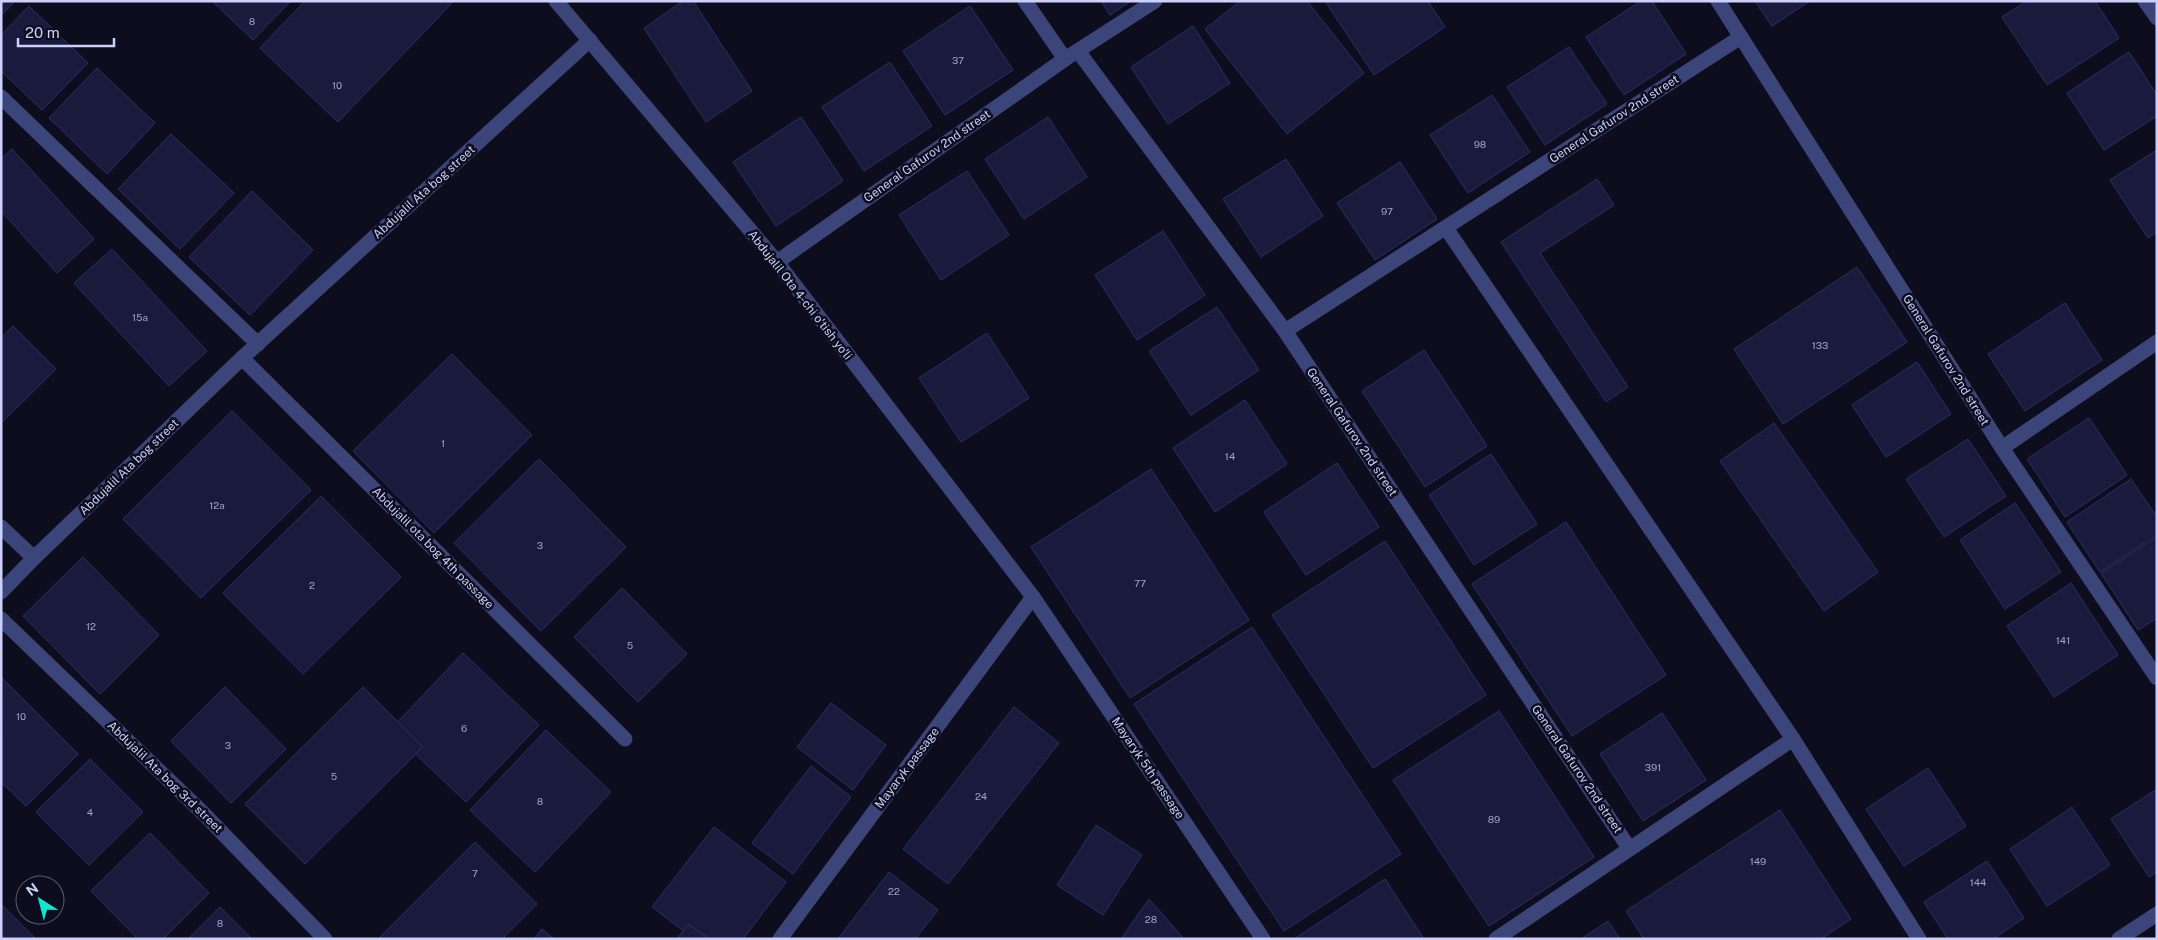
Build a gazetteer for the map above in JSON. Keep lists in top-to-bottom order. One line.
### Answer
{"streets":{"street":["General Gafurov 2nd street","Abdujalil Ata bog street","Abdujalil Ota 4-chi o'tish yo'li","Abdujalil ota bog 4th passage","Mаyaryk passage","Mayaryk 5th passage","Abdujalil Ata bog 3rd street"]},"crossings":[["General Gafurov 2nd street","Abdujalil Ota 4-chi o'tish yo'li"],["Abdujalil Ata bog street","Abdujalil Ota 4-chi o'tish yo'li"],["Abdujalil Ata bog street","Abdujalil ota bog 4th passage"],["Abdujalil Ota 4-chi o'tish yo'li","Mаyaryk passage"],["Abdujalil Ota 4-chi o'tish yo'li","Mayaryk 5th passage"],["Mаyaryk passage","Mayaryk 5th passage"]],"house_numbers":["8","37","10","98","97","15a","133","1","14","12a","3","77","2","12","141","5","10","6","3","391","5","24","8","4","89","149","7","144","22","28","8"],"scale_bar":"20 m","north":"top left"}
